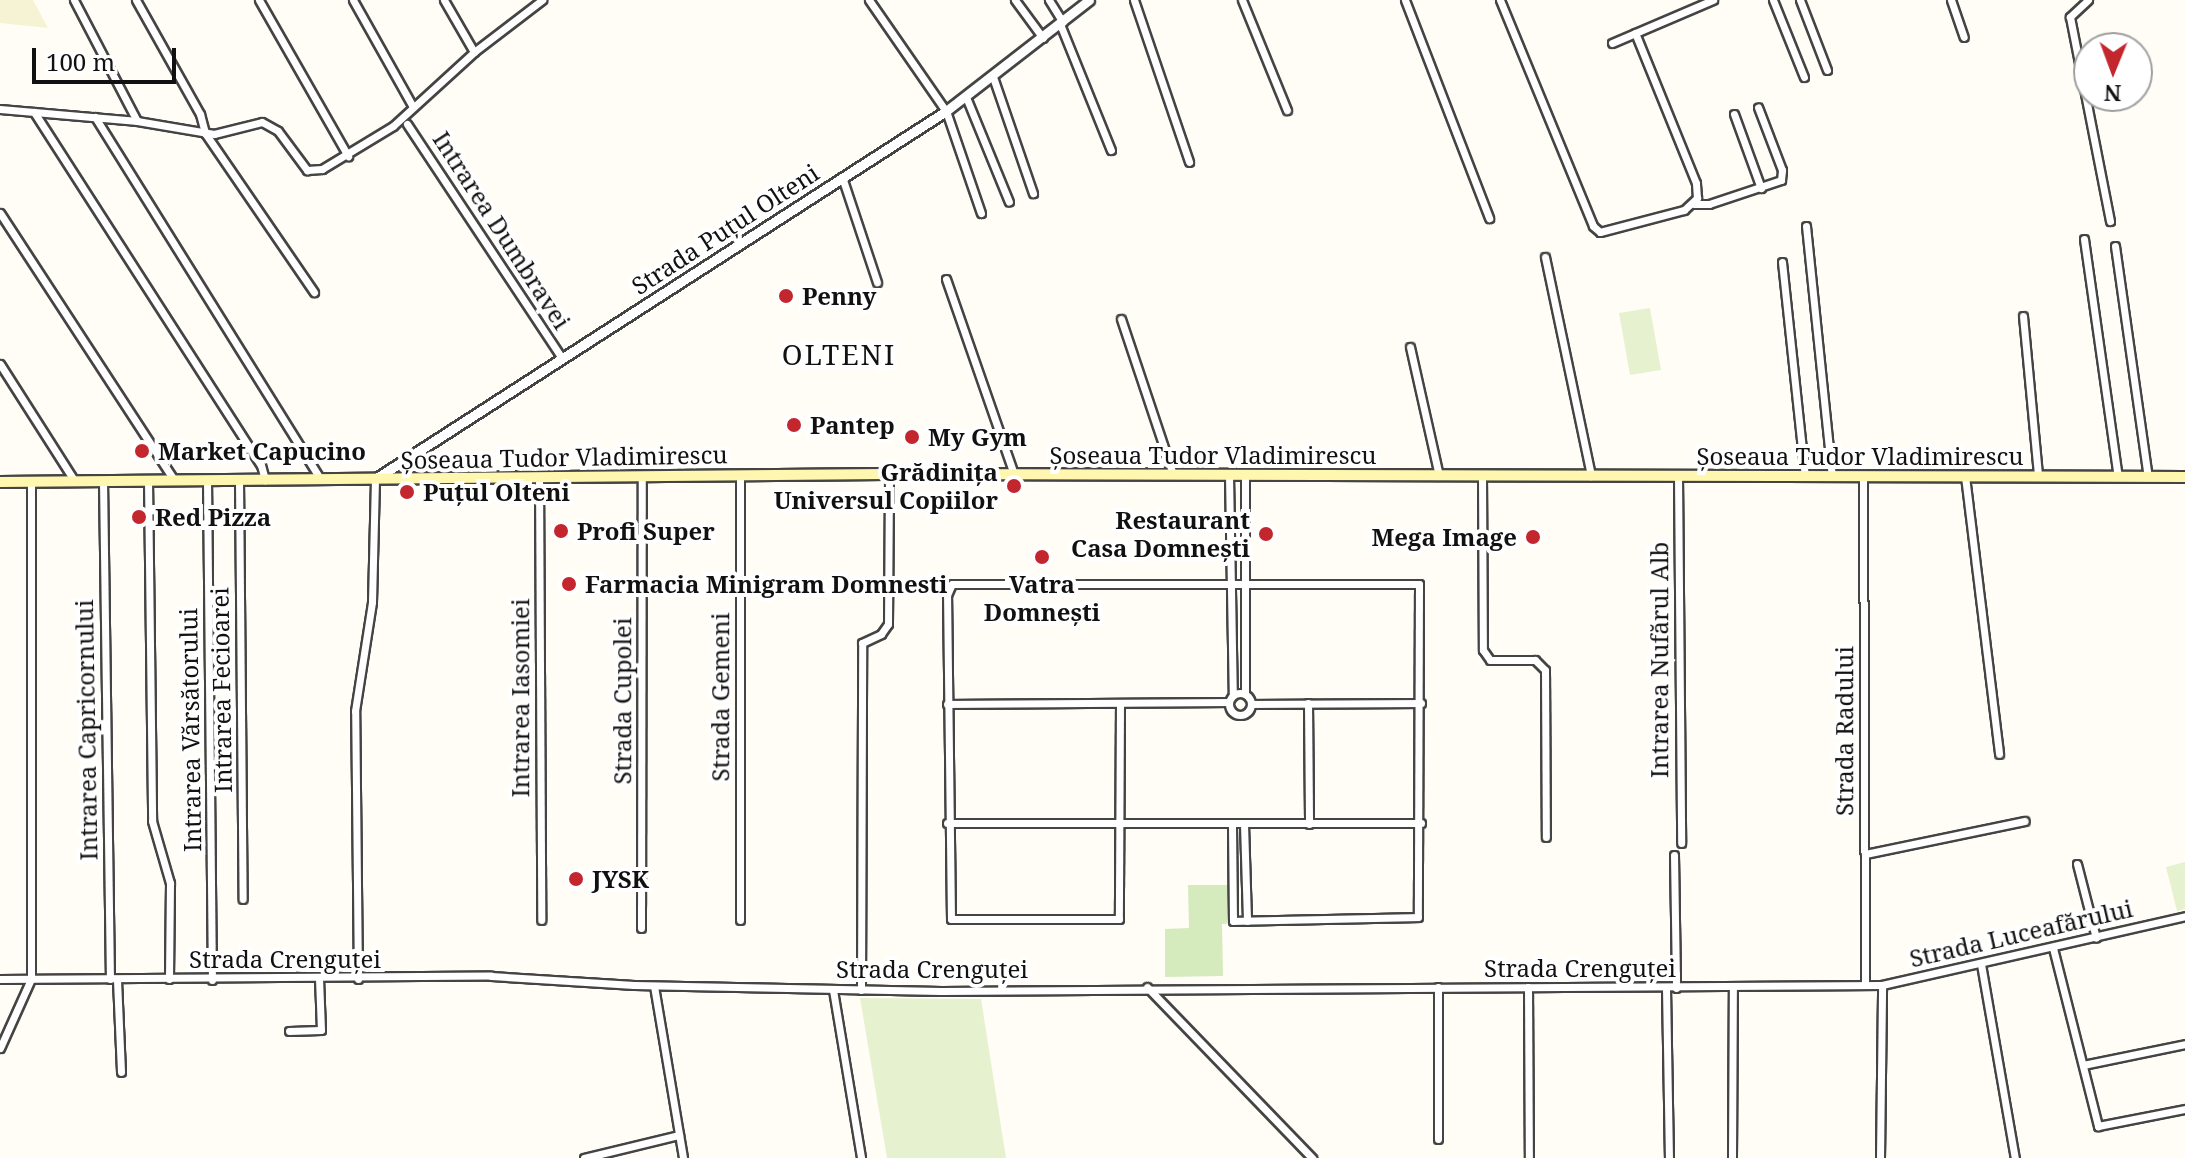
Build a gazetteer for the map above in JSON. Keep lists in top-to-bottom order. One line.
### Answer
{"streets":{"main road":["Șoseaua Tudor Vladimirescu"],"street":["Strada Puțul Olteni","Intrarea Dumbravei","Intrarea Nufărul Alb","Intrarea Fecioarei","Strada Gemeni","Intrarea Iasomiei","Strada Cupolei","Intrarea Capricornului","Intrarea Vărsătorului","Strada Radului","Strada Luceafărului","Strada Crenguței"]},"crossings":[["Strada Puțul Olteni","Intrarea Dumbravei"],["Strada Puțul Olteni","Șoseaua Tudor Vladimirescu"],["Șoseaua Tudor Vladimirescu","Intrarea Nufărul Alb"],["Șoseaua Tudor Vladimirescu","Intrarea Fecioarei"],["Șoseaua Tudor Vladimirescu","Strada Gemeni"],["Șoseaua Tudor Vladimirescu","Intrarea Iasomiei"],["Șoseaua Tudor Vladimirescu","Strada Cupolei"],["Șoseaua Tudor Vladimirescu","Intrarea Capricornului"],["Șoseaua Tudor Vladimirescu","Intrarea Vărsătorului"],["Șoseaua Tudor Vladimirescu","Strada Radului"],["Intrarea Capricornului","Strada Crenguței"],["Intrarea Vărsătorului","Strada Crenguței"],["Strada Radului","Strada Luceafărului"],["Strada Radului","Strada Crenguței"],["Strada Luceafărului","Strada Crenguței"]],"districts":["OLTENI"],"places":["Penny","Pantep","My Gym","Market Capucino","Grădinița Universul Copiilor","Puțul Olteni","Red Pizza","Profi Super","Restaurant Casa Domnești","Mega Image","Vatra Domnești","Farmacia Minigram Domnesti","JYSK"],"scale_bar":"100 m","north":"bottom"}
